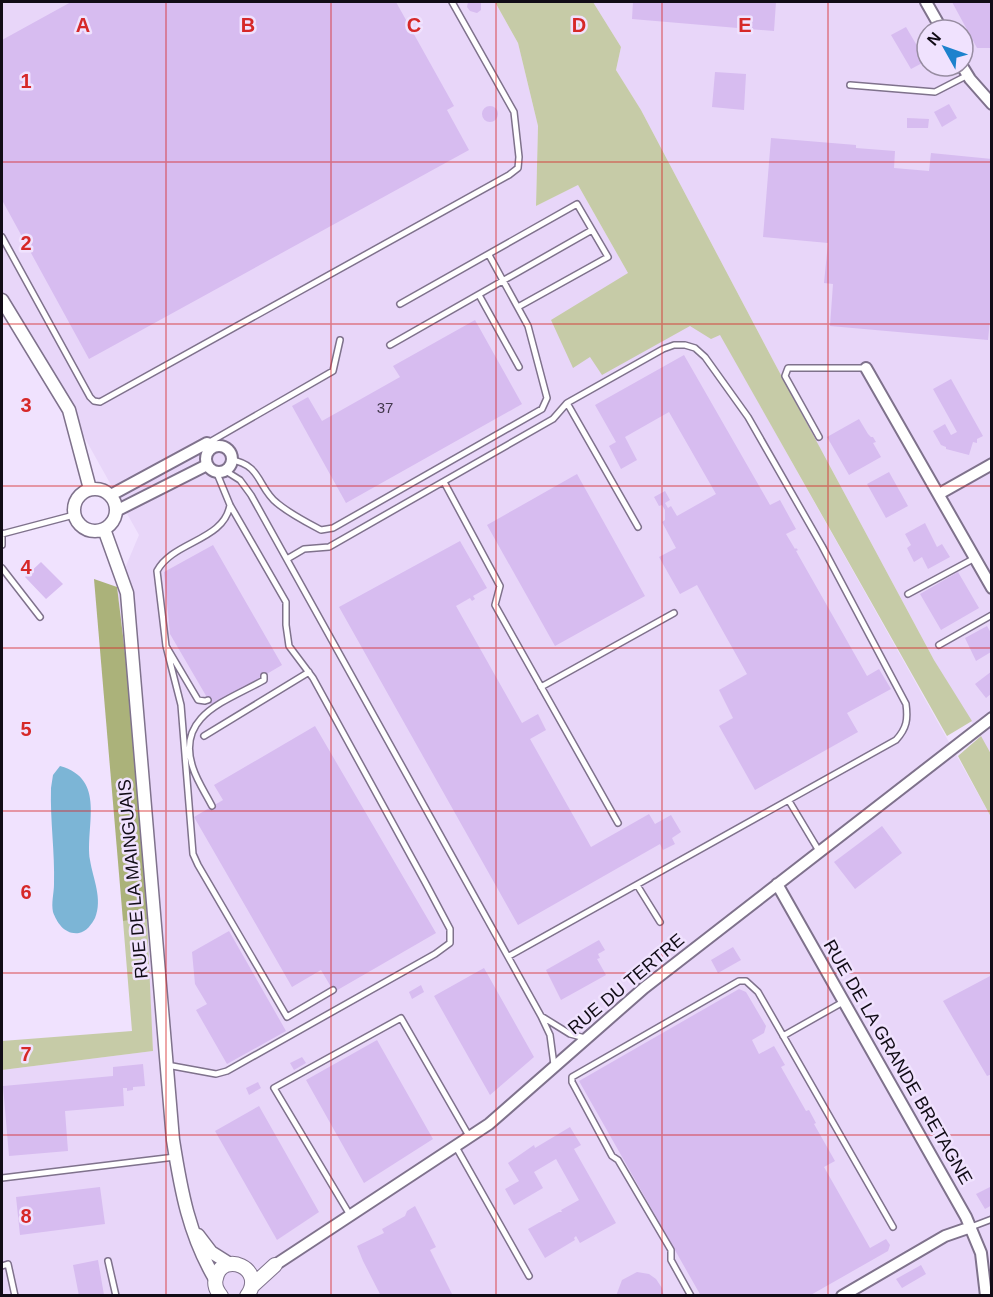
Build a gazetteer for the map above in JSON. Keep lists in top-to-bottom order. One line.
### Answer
{"streets":{"street":["RUE DE LA MAINGUAIS","RUE DU TERTRE","RUE DE LA GRANDE BRETAGNE"]},"crossings":[["RUE DU TERTRE","RUE DE LA GRANDE BRETAGNE"]],"house_numbers":["37"],"north":"top left","grid":{"columns":["A","B","C","D","E"],"rows":["1","2","3","4","5","6","7","8"]}}
